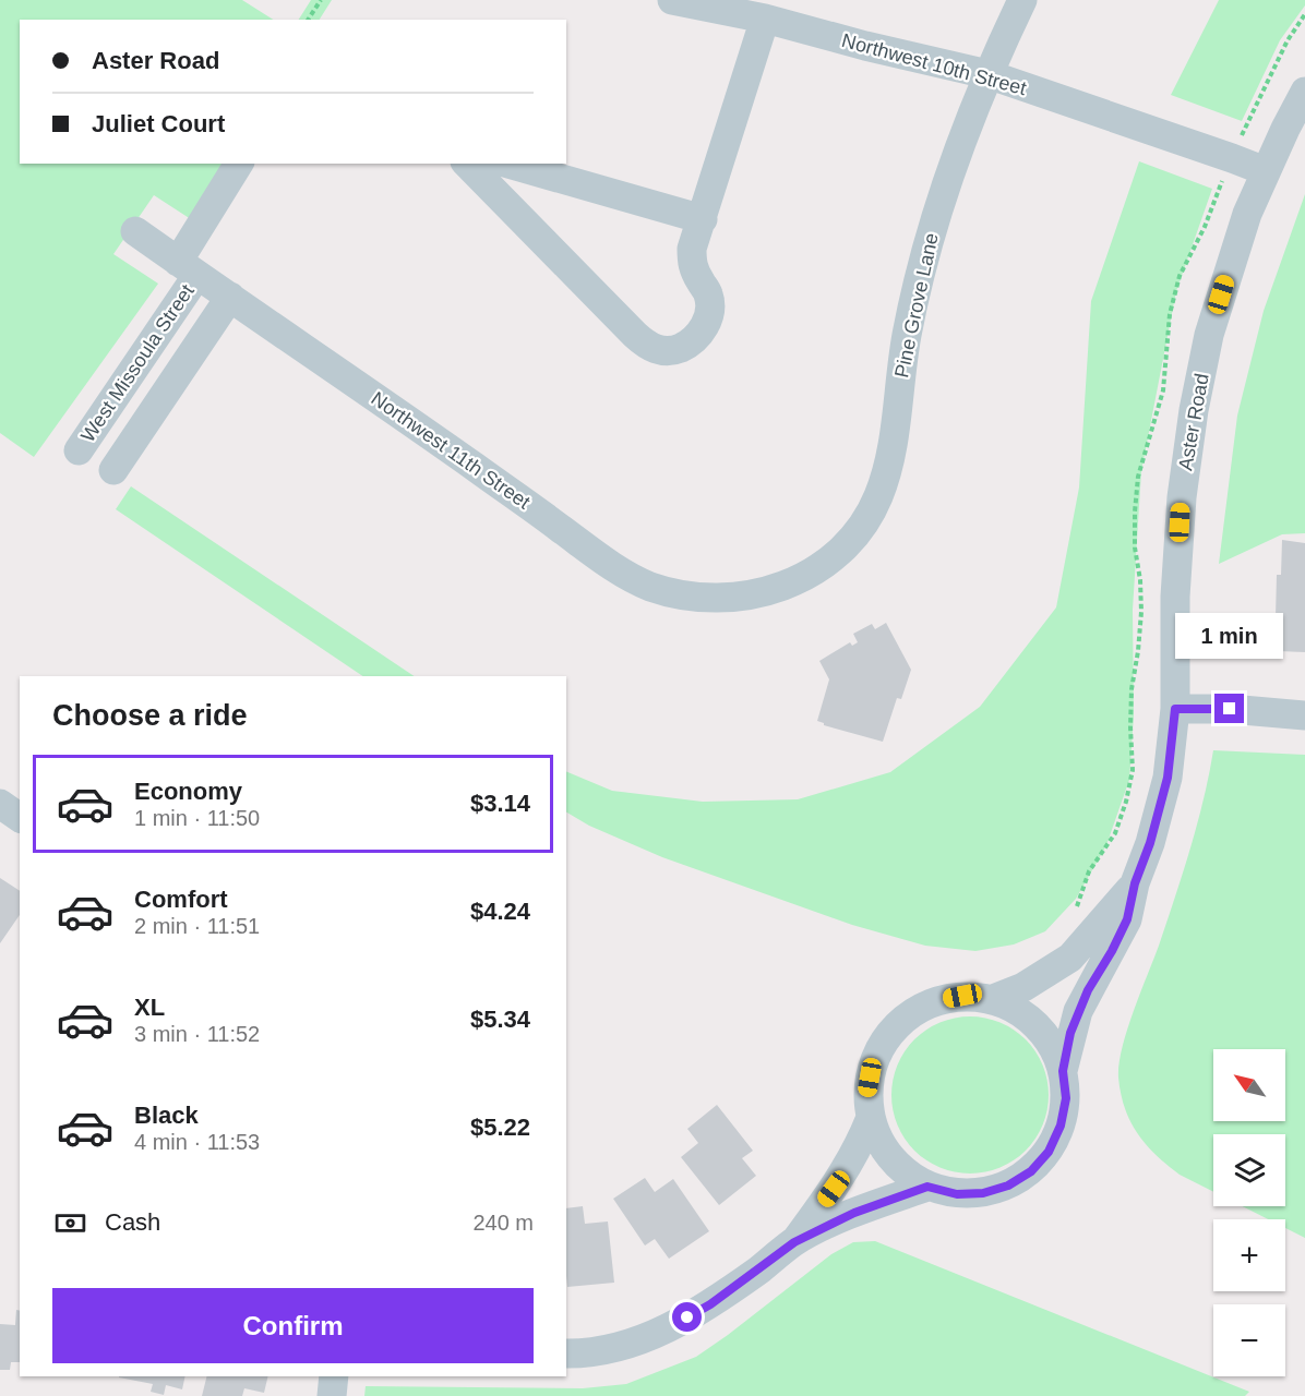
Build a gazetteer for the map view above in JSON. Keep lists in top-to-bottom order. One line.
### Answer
{"streets":{"street":["Northwest 10th Street","Pine Grove Lane","West Missoula Street","Aster Road","Northwest 11th Street"]},"crossings":[["Northwest 10th Street","Pine Grove Lane"],["Northwest 10th Street","Aster Road"],["Pine Grove Lane","Northwest 11th Street"],["West Missoula Street","Northwest 11th Street"]],"north":"top left","page":{"banner":["Aster Road","Juliet Court"],"bubble":"1 min","heading":"Choose a ride","list":[{"name":"Economy","note":"1 min · 11:50","value":"$3.14"},{"name":"Comfort","note":"2 min · 11:51","value":"$4.24"},{"name":"XL","note":"3 min · 11:52","value":"$5.34"},{"name":"Black","note":"4 min · 11:53","value":"$5.22"}],"map_buttons":["+","−"],"pay":["Cash","240 m"],"buttons":"Confirm"}}
